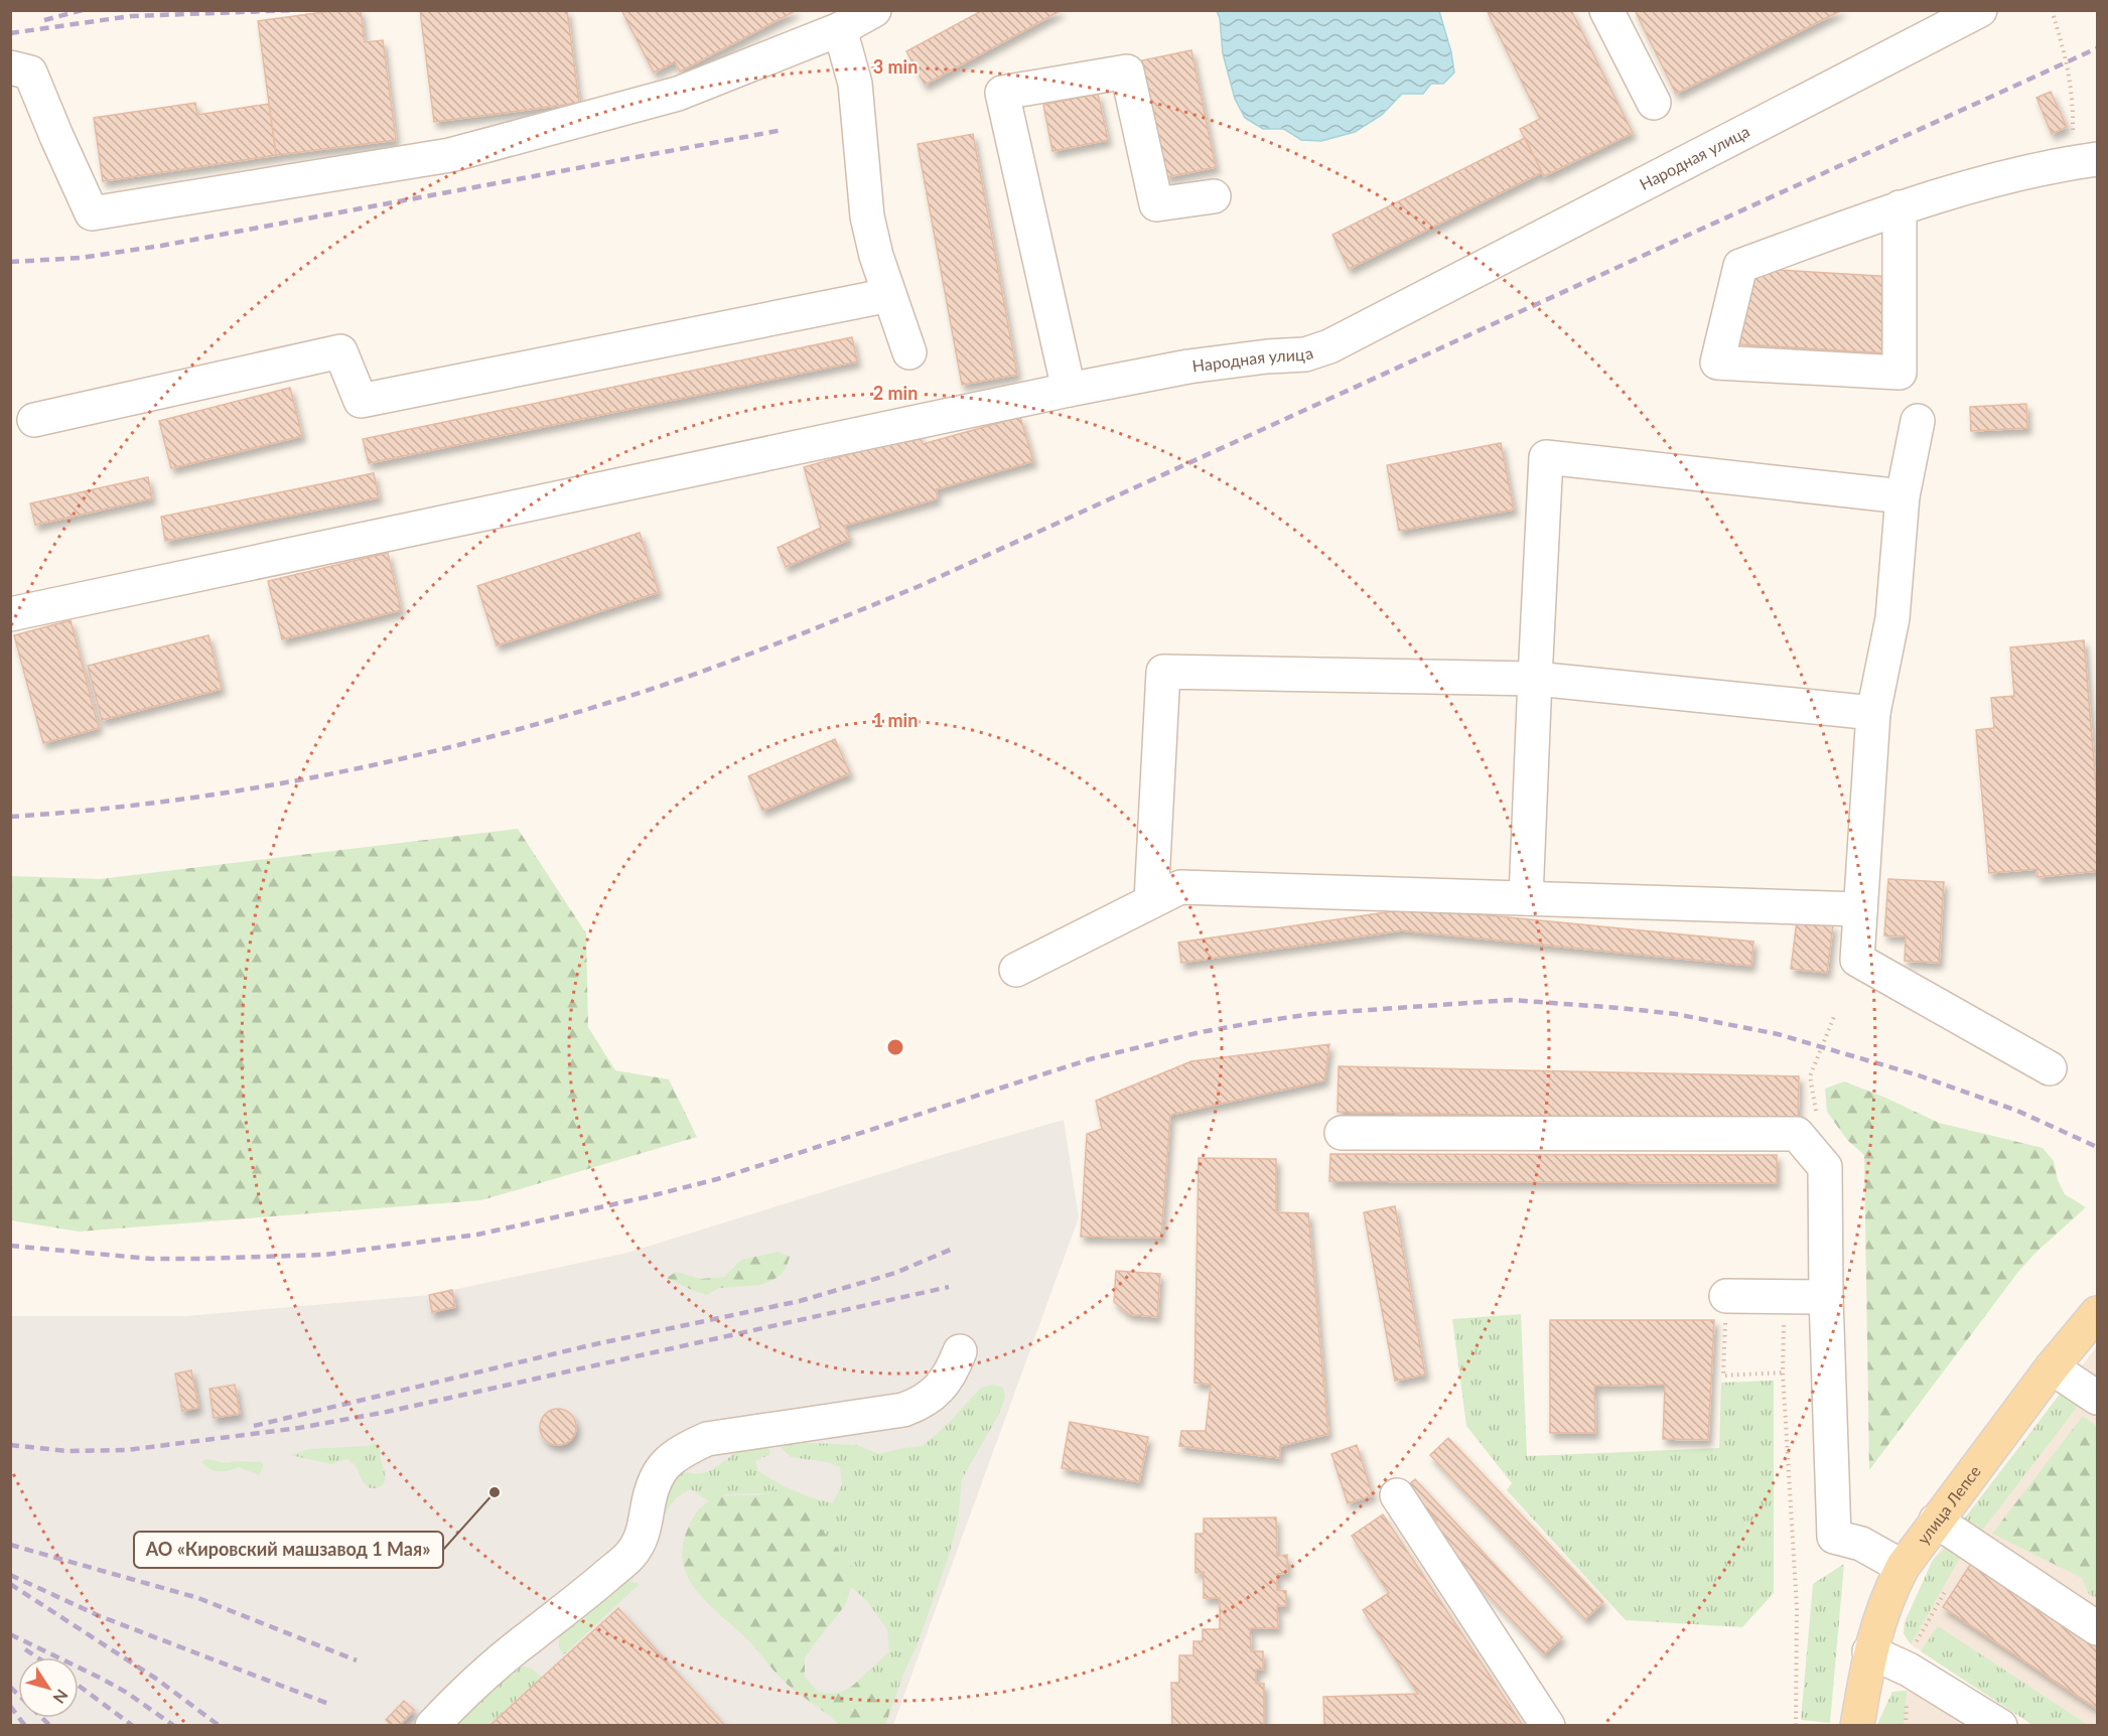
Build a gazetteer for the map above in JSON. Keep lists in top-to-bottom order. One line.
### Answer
{"streets":{"main road":["улица Лепсе"],"street":["Народная улица"]},"places":["АО «Кировский машзавод 1 Мая»"],"north":"bottom right","rings":["3 min","2 min","1 min"]}
